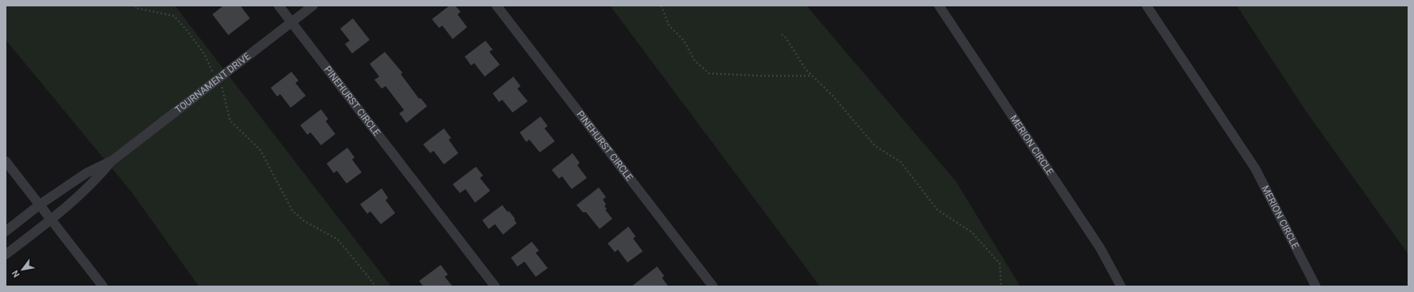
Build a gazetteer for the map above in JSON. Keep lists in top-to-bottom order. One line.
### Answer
{"streets":{"street":["TOURNAMENT DRIVE","PINEHURST CIRCLE","MERION CIRCLE"]},"crossings":[["TOURNAMENT DRIVE","PINEHURST CIRCLE"]],"north":"bottom left"}
